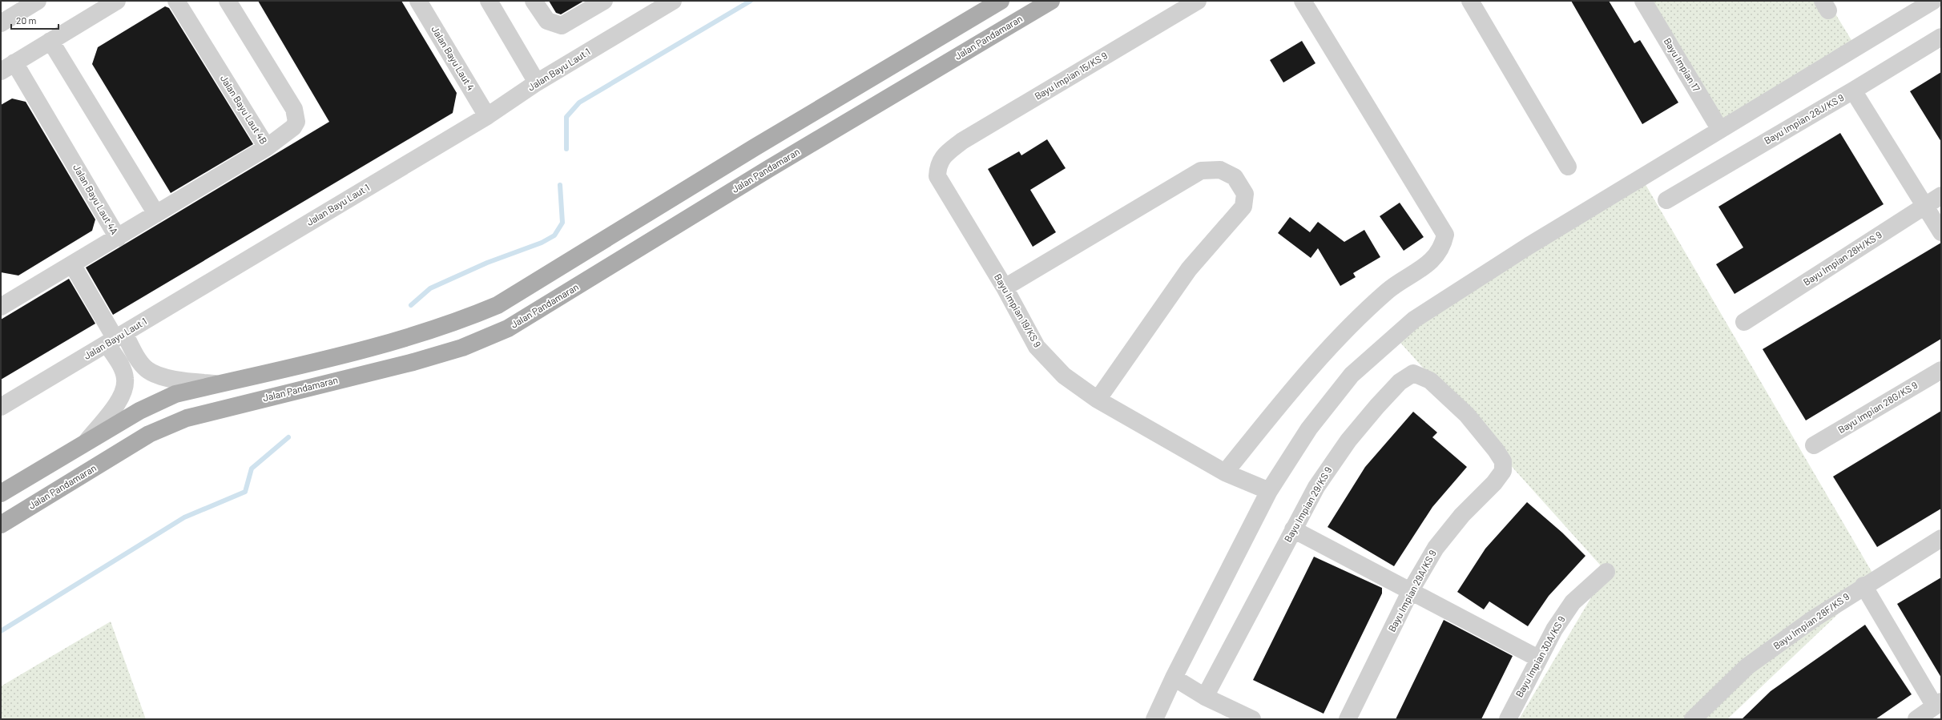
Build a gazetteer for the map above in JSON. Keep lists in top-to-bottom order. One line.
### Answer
{"streets":{"main road":["Jalan Pandamaran"],"street":["Jalan Bayu Laut 4","Bayu Impian 17","Jalan Bayu Laut 1","Bayu Impian 15/KS 9","Jalan Bayu Laut 4B","Bayu Impian 28J/KS 9","Jalan Bayu Laut 4A","Bayu Impian 28H/KS 9","Bayu Impian 19/KS 9","Bayu Impian 28G/KS 9","Bayu Impian 29/KS 9","Bayu Impian 29A/KS 9","Bayu Impian 28F/KS 9","Bayu Impian 30A/KS 9"]},"crossings":[["Jalan Bayu Laut 4","Jalan Bayu Laut 1"],["Bayu Impian 15/KS 9","Bayu Impian 19/KS 9"],["Jalan Bayu Laut 4B","Jalan Bayu Laut 4A"],["Bayu Impian 29/KS 9","Bayu Impian 29A/KS 9"]],"scale_bar":"20 m"}
